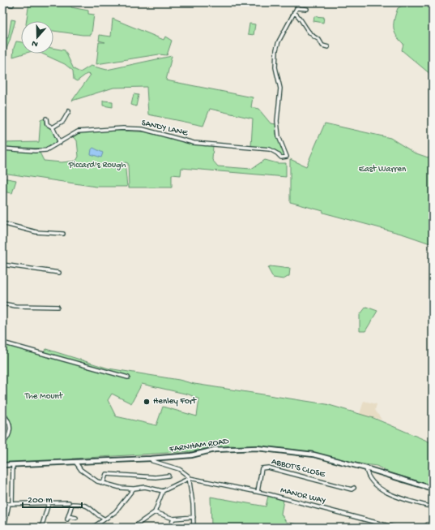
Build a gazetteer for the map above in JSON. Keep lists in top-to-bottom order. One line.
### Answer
{"streets":{"main road":["FARNHAM ROAD"],"street":["SANDY LANE","ABBOT'S CLOSE","MANOR WAY"]},"crossings":[["ABBOT'S CLOSE","MANOR WAY"]],"parks":["Piccard's Rough","East Warren","The Mount"],"places":["Henley Fort"],"scale_bar":"200 m","north":"bottom"}
